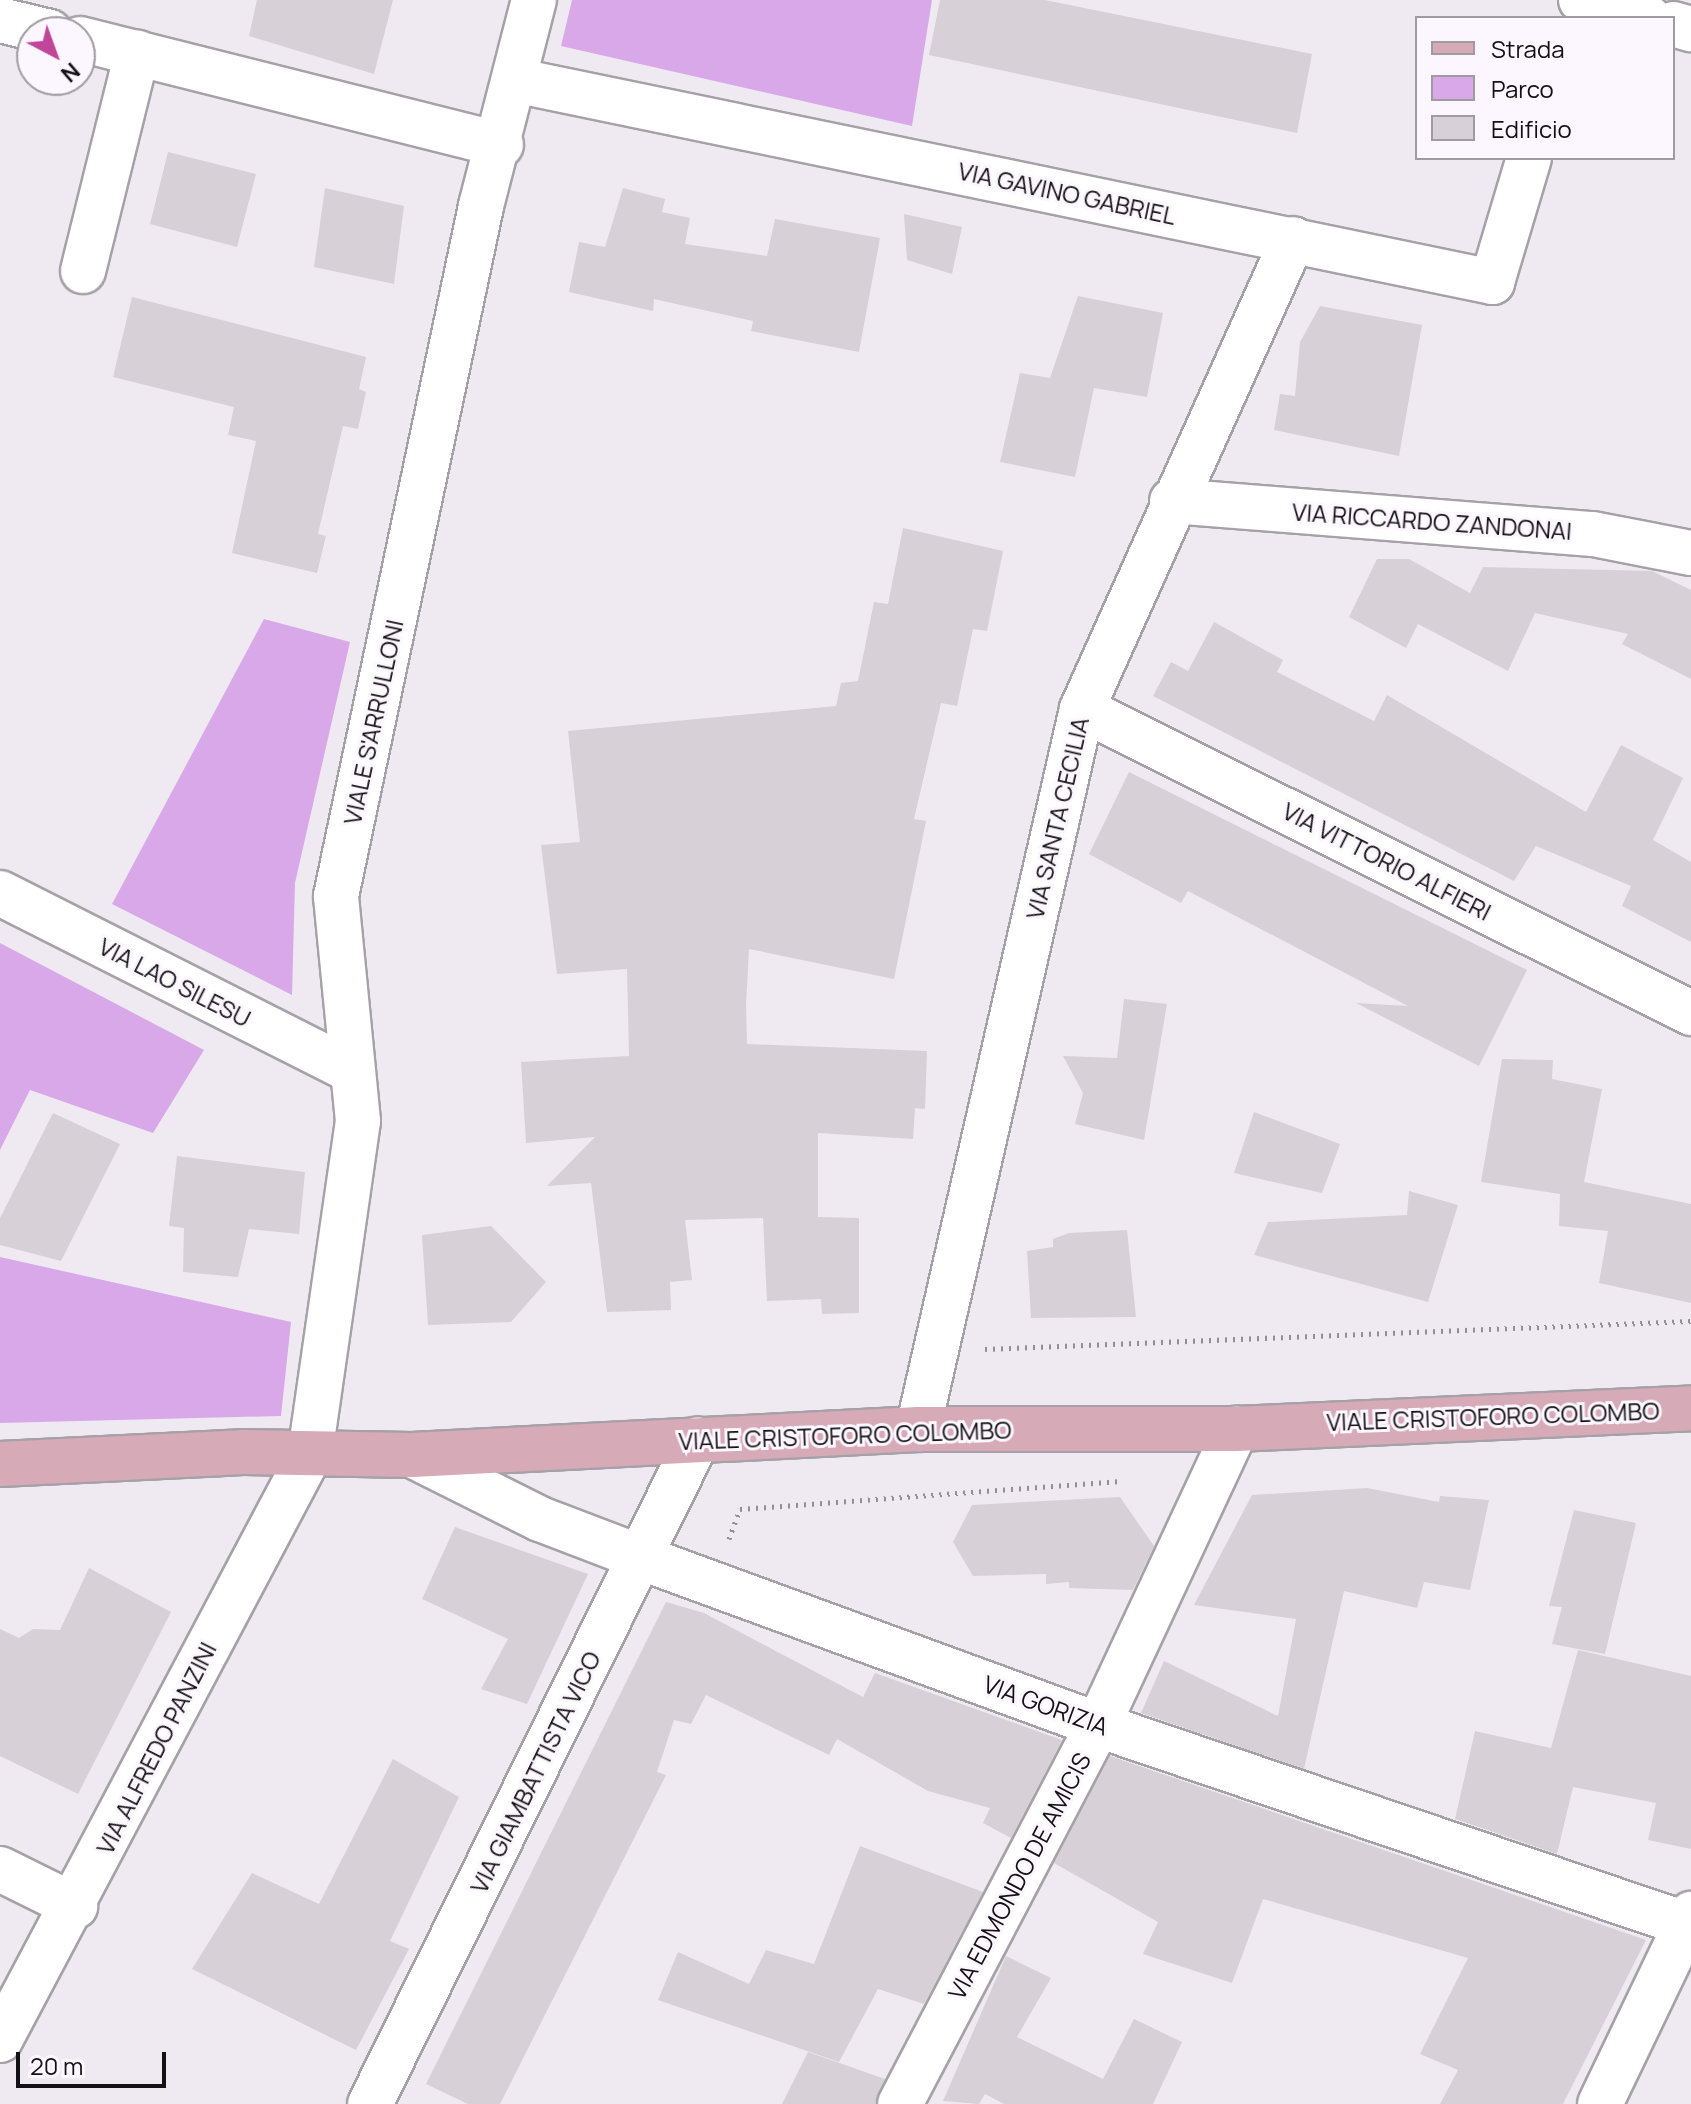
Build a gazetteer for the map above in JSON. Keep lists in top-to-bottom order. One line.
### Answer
{"streets":{"main road":["VIALE CRISTOFORO COLOMBO"],"street":["VIA GAVINO GABRIEL","VIA RICCARDO ZANDONAI","VIALE S'ARRULLONI","VIA SANTA CECILIA","VIA VITTORIO ALFIERI","VIA LAO SILESU","VIA GORIZIA","VIA ALFREDO PANZINI","VIA GIAMBATTISTA VICO","VIA EDMONDO DE AMICIS"]},"crossings":[["VIA GAVINO GABRIEL","VIALE S'ARRULLONI"],["VIA GAVINO GABRIEL","VIA SANTA CECILIA"],["VIA RICCARDO ZANDONAI","VIA SANTA CECILIA"],["VIALE S'ARRULLONI","VIA LAO SILESU"],["VIALE S'ARRULLONI","VIALE CRISTOFORO COLOMBO"],["VIALE S'ARRULLONI","VIA ALFREDO PANZINI"],["VIA SANTA CECILIA","VIA VITTORIO ALFIERI"],["VIA SANTA CECILIA","VIALE CRISTOFORO COLOMBO"],["VIALE CRISTOFORO COLOMBO","VIA GORIZIA"],["VIALE CRISTOFORO COLOMBO","VIA ALFREDO PANZINI"],["VIALE CRISTOFORO COLOMBO","VIA GIAMBATTISTA VICO"],["VIALE CRISTOFORO COLOMBO","VIA EDMONDO DE AMICIS"],["VIA GORIZIA","VIA GIAMBATTISTA VICO"],["VIA GORIZIA","VIA EDMONDO DE AMICIS"]],"legend":["Strada","Parco","Edificio"],"scale_bar":"20 m","north":"bottom right"}
